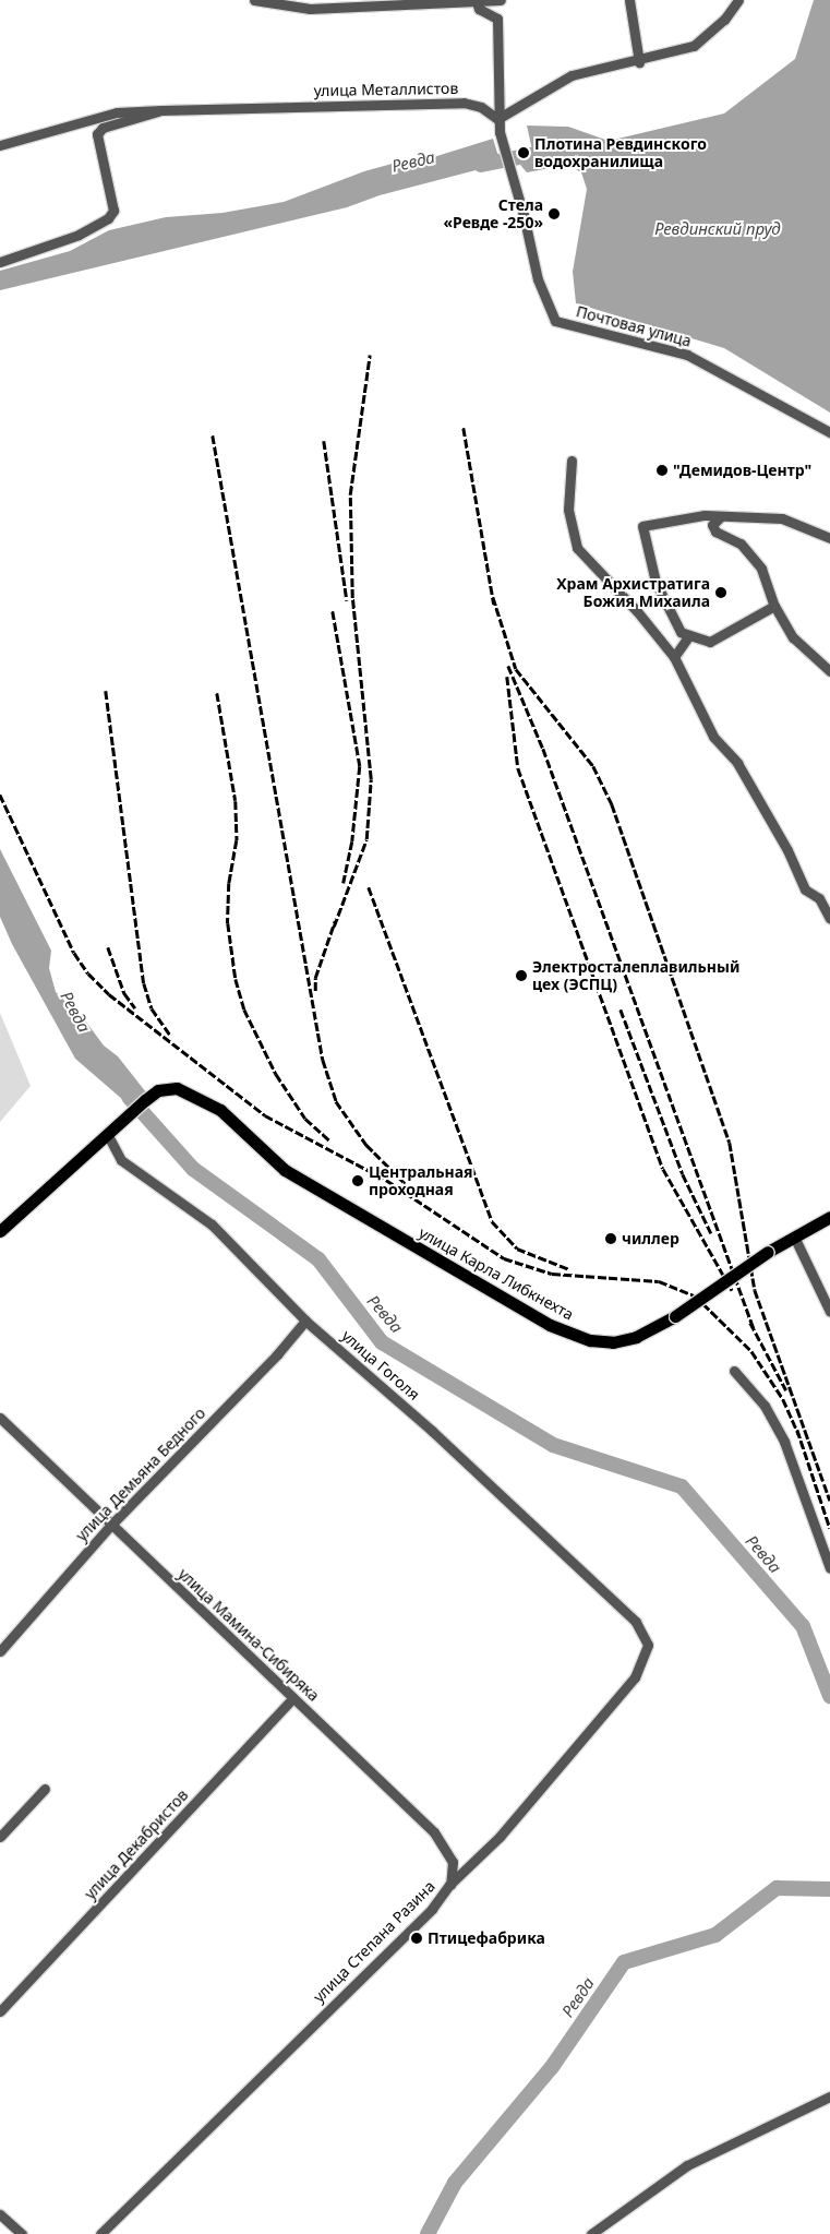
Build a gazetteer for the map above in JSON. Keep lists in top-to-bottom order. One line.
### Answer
{"streets":{"main road":["улица Карла Либкнехта"],"street":["улица Металлистов","Почтовая улица","улица Гоголя","улица Демьяна Бедного","улица Мамина-Сибиряка","улица Декабристов","улица Степана Разина"]},"crossings":[["улица Металлистов","Почтовая улица"],["улица Карла Либкнехта","улица Гоголя"],["улица Гоголя","улица Демьяна Бедного"],["улица Гоголя","улица Степана Разина"],["улица Демьяна Бедного","улица Мамина-Сибиряка"],["улица Мамина-Сибиряка","улица Декабристов"],["улица Мамина-Сибиряка","улица Степана Разина"]],"water":["Ревда","Ревдинский пруд"],"places":["Плотина Ревдинского водохранилища","Стела «Ревде -250»","\"Демидов-Центр\"","Храм Архистратига Божия Михаила","Электросталеплавильный цех (ЭСПЦ)","Центральная проходная","чиллер","Птицефабрика"]}
